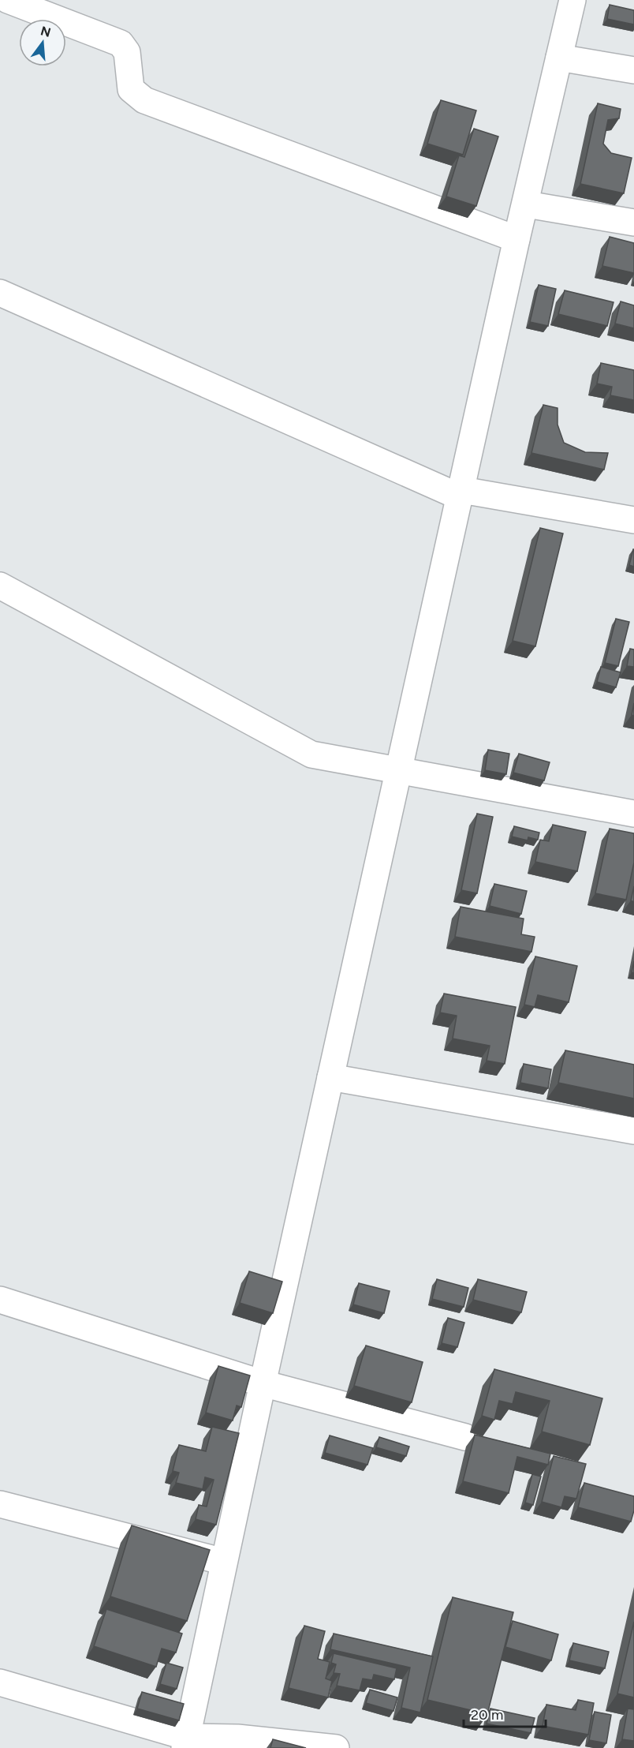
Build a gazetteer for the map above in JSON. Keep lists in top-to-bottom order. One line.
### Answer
{"scale_bar":"20 m","north":"top"}
